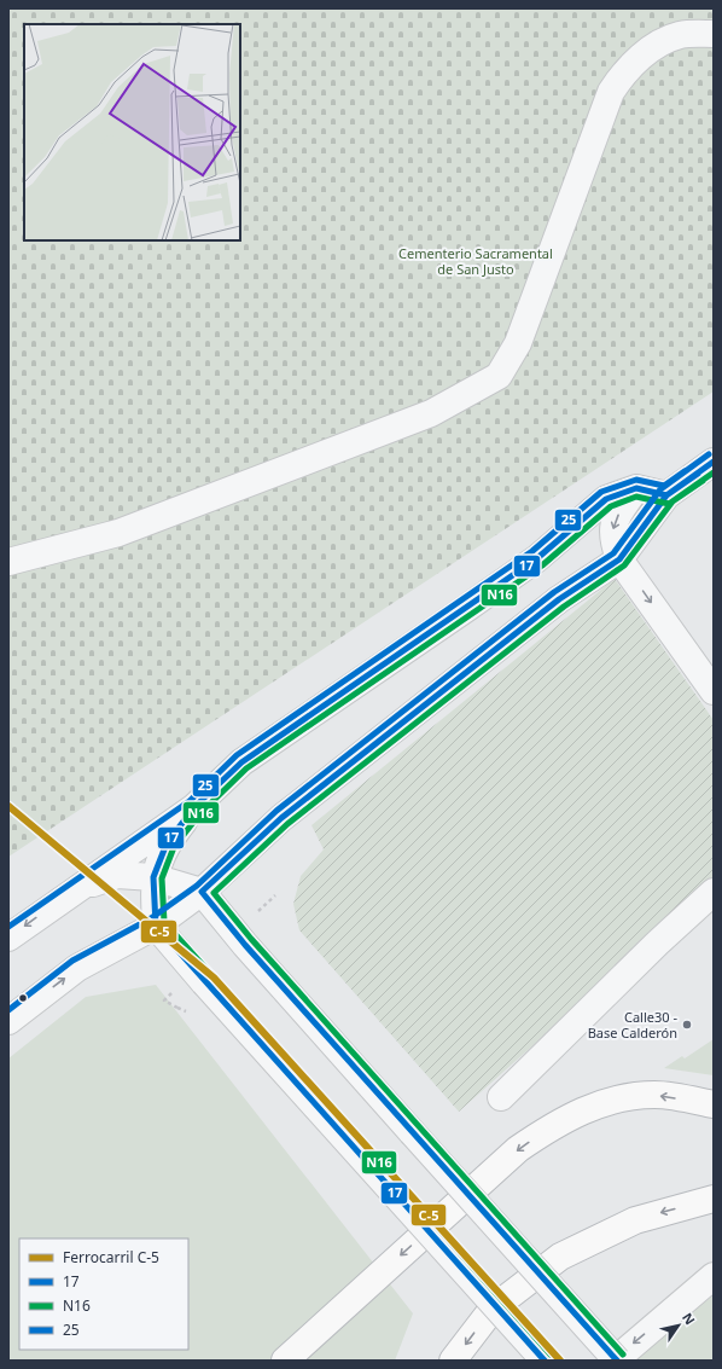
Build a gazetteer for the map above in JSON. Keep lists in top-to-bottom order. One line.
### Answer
{"parks":["Cementerio Sacramental de San Justo"],"places":["Calle30 - Base Calderón"],"lines":["transit line 25","transit line 17","transit line N16","rail line C-5"],"legend":["Ferrocarril C-5","17","N16","25"],"north":"top right"}
